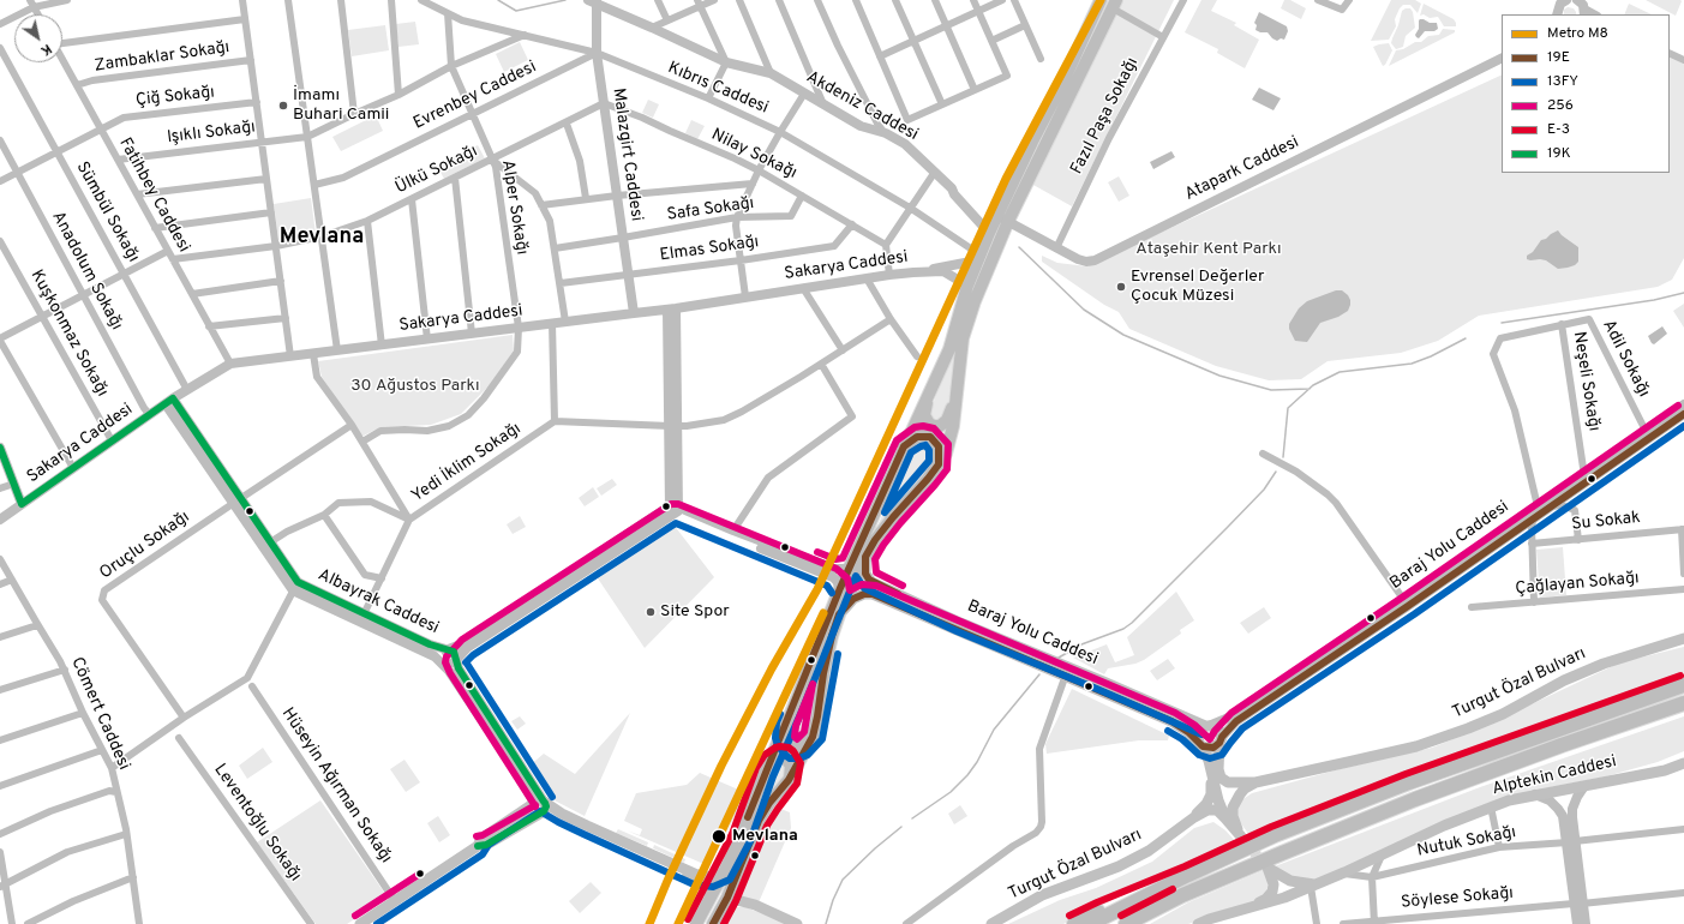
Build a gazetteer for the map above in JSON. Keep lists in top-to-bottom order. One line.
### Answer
{"streets":{"main road":["Baraj Yolu Caddesi","Turgut Özal Bulvarı","Alptekin Caddesi"],"street":["Zambaklar Sokağı","Kıbrıs Caddesi","Evrenbey Caddesi","Çiğ Sokağı","Akdeniz Caddesi","Fazıl Paşa Sokağı","Işıklı Sokağı","Malazgirt Caddesi","Nilay Sokağı","Atapark Caddesi","Ülkü Sokağı","Fatihbey Caddesi","Alper Sokağı","Safa Sokağı","Sümbül Sokağı","Elmas Sokağı","Sakarya Caddesi","Anadolum Sokağı","Kuşkonmaz Sokağı","Adil Sokağı","Neşeli Sokağı","Yedi İklim Sokağı","Su Sokak","Oruçlu Sokağı","Çağlayan Sokağı","Albayrak Caddesi","Cömert Caddesi","Hüseyin Ağırman Sokağı","Leventoğlu Sokağı","Nutuk Sokağı","Söylese Sokağı"]},"crossings":[["Zambaklar Sokağı","Fatihbey Caddesi"],["Kıbrıs Caddesi","Evrenbey Caddesi"],["Kıbrıs Caddesi","Işıklı Sokağı"],["Kıbrıs Caddesi","Malazgirt Caddesi"],["Kıbrıs Caddesi","Alper Sokağı"],["Evrenbey Caddesi","Malazgirt Caddesi"],["Evrenbey Caddesi","Alper Sokağı"],["Çiğ Sokağı","Fatihbey Caddesi"],["Çiğ Sokağı","Sümbül Sokağı"],["Çiğ Sokağı","Anadolum Sokağı"],["Akdeniz Caddesi","Malazgirt Caddesi"],["Fazıl Paşa Sokağı","Atapark Caddesi"],["Işıklı Sokağı","Fatihbey Caddesi"],["Işıklı Sokağı","Alper Sokağı"],["Malazgirt Caddesi","Nilay Sokağı"],["Malazgirt Caddesi","Ülkü Sokağı"],["Malazgirt Caddesi","Safa Sokağı"],["Malazgirt Caddesi","Elmas Sokağı"],["Malazgirt Caddesi","Sakarya Caddesi"],["Nilay Sokağı","Ülkü Sokağı"],["Nilay Sokağı","Safa Sokağı"],["Nilay Sokağı","Elmas Sokağı"],["Ülkü Sokağı","Fatihbey Caddesi"],["Ülkü Sokağı","Alper Sokağı"],["Fatihbey Caddesi","Sakarya Caddesi"],["Alper Sokağı","Sakarya Caddesi"],["Sümbül Sokağı","Sakarya Caddesi"],["Sakarya Caddesi","Anadolum Sokağı"],["Sakarya Caddesi","Kuşkonmaz Sokağı"],["Sakarya Caddesi","Albayrak Caddesi"],["Adil Sokağı","Neşeli Sokağı"],["Adil Sokağı","Baraj Yolu Caddesi"],["Neşeli Sokağı","Baraj Yolu Caddesi"],["Yedi İklim Sokağı","Albayrak Caddesi"],["Oruçlu Sokağı","Albayrak Caddesi"],["Baraj Yolu Caddesi","Turgut Özal Bulvarı"]],"districts":["Mevlana"],"parks":["Ataşehir Kent Parkı","30 Ağustos Parkı"],"places":["İmamı Buhari Camii","Evrensel Değerler Çocuk Müzesi","Site Spor","Mevlana"],"lines":["metro line M8","transit line 19K","transit line 256","transit line 19E","transit line 13FY","transit line E-3"],"legend":["Metro M8","19E","13FY","256","E-3","19K"],"north":"bottom right"}
